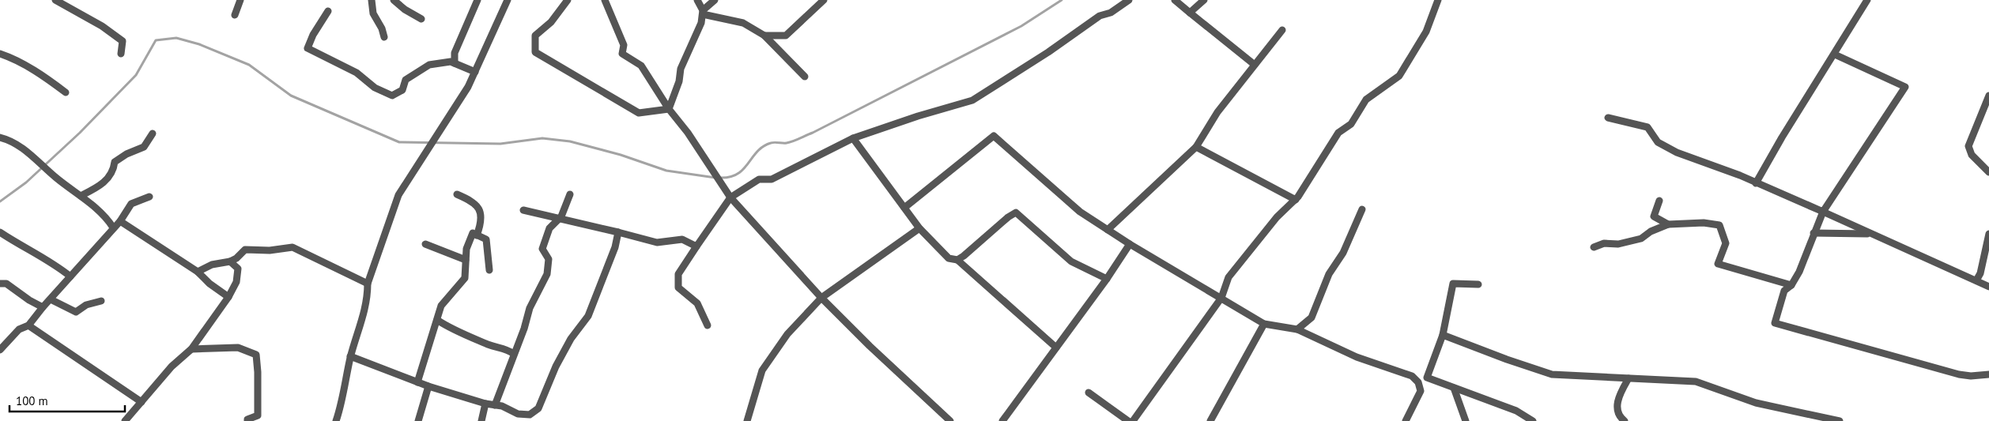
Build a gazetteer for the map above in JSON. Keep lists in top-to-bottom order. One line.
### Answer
{"scale_bar":"100 m"}
